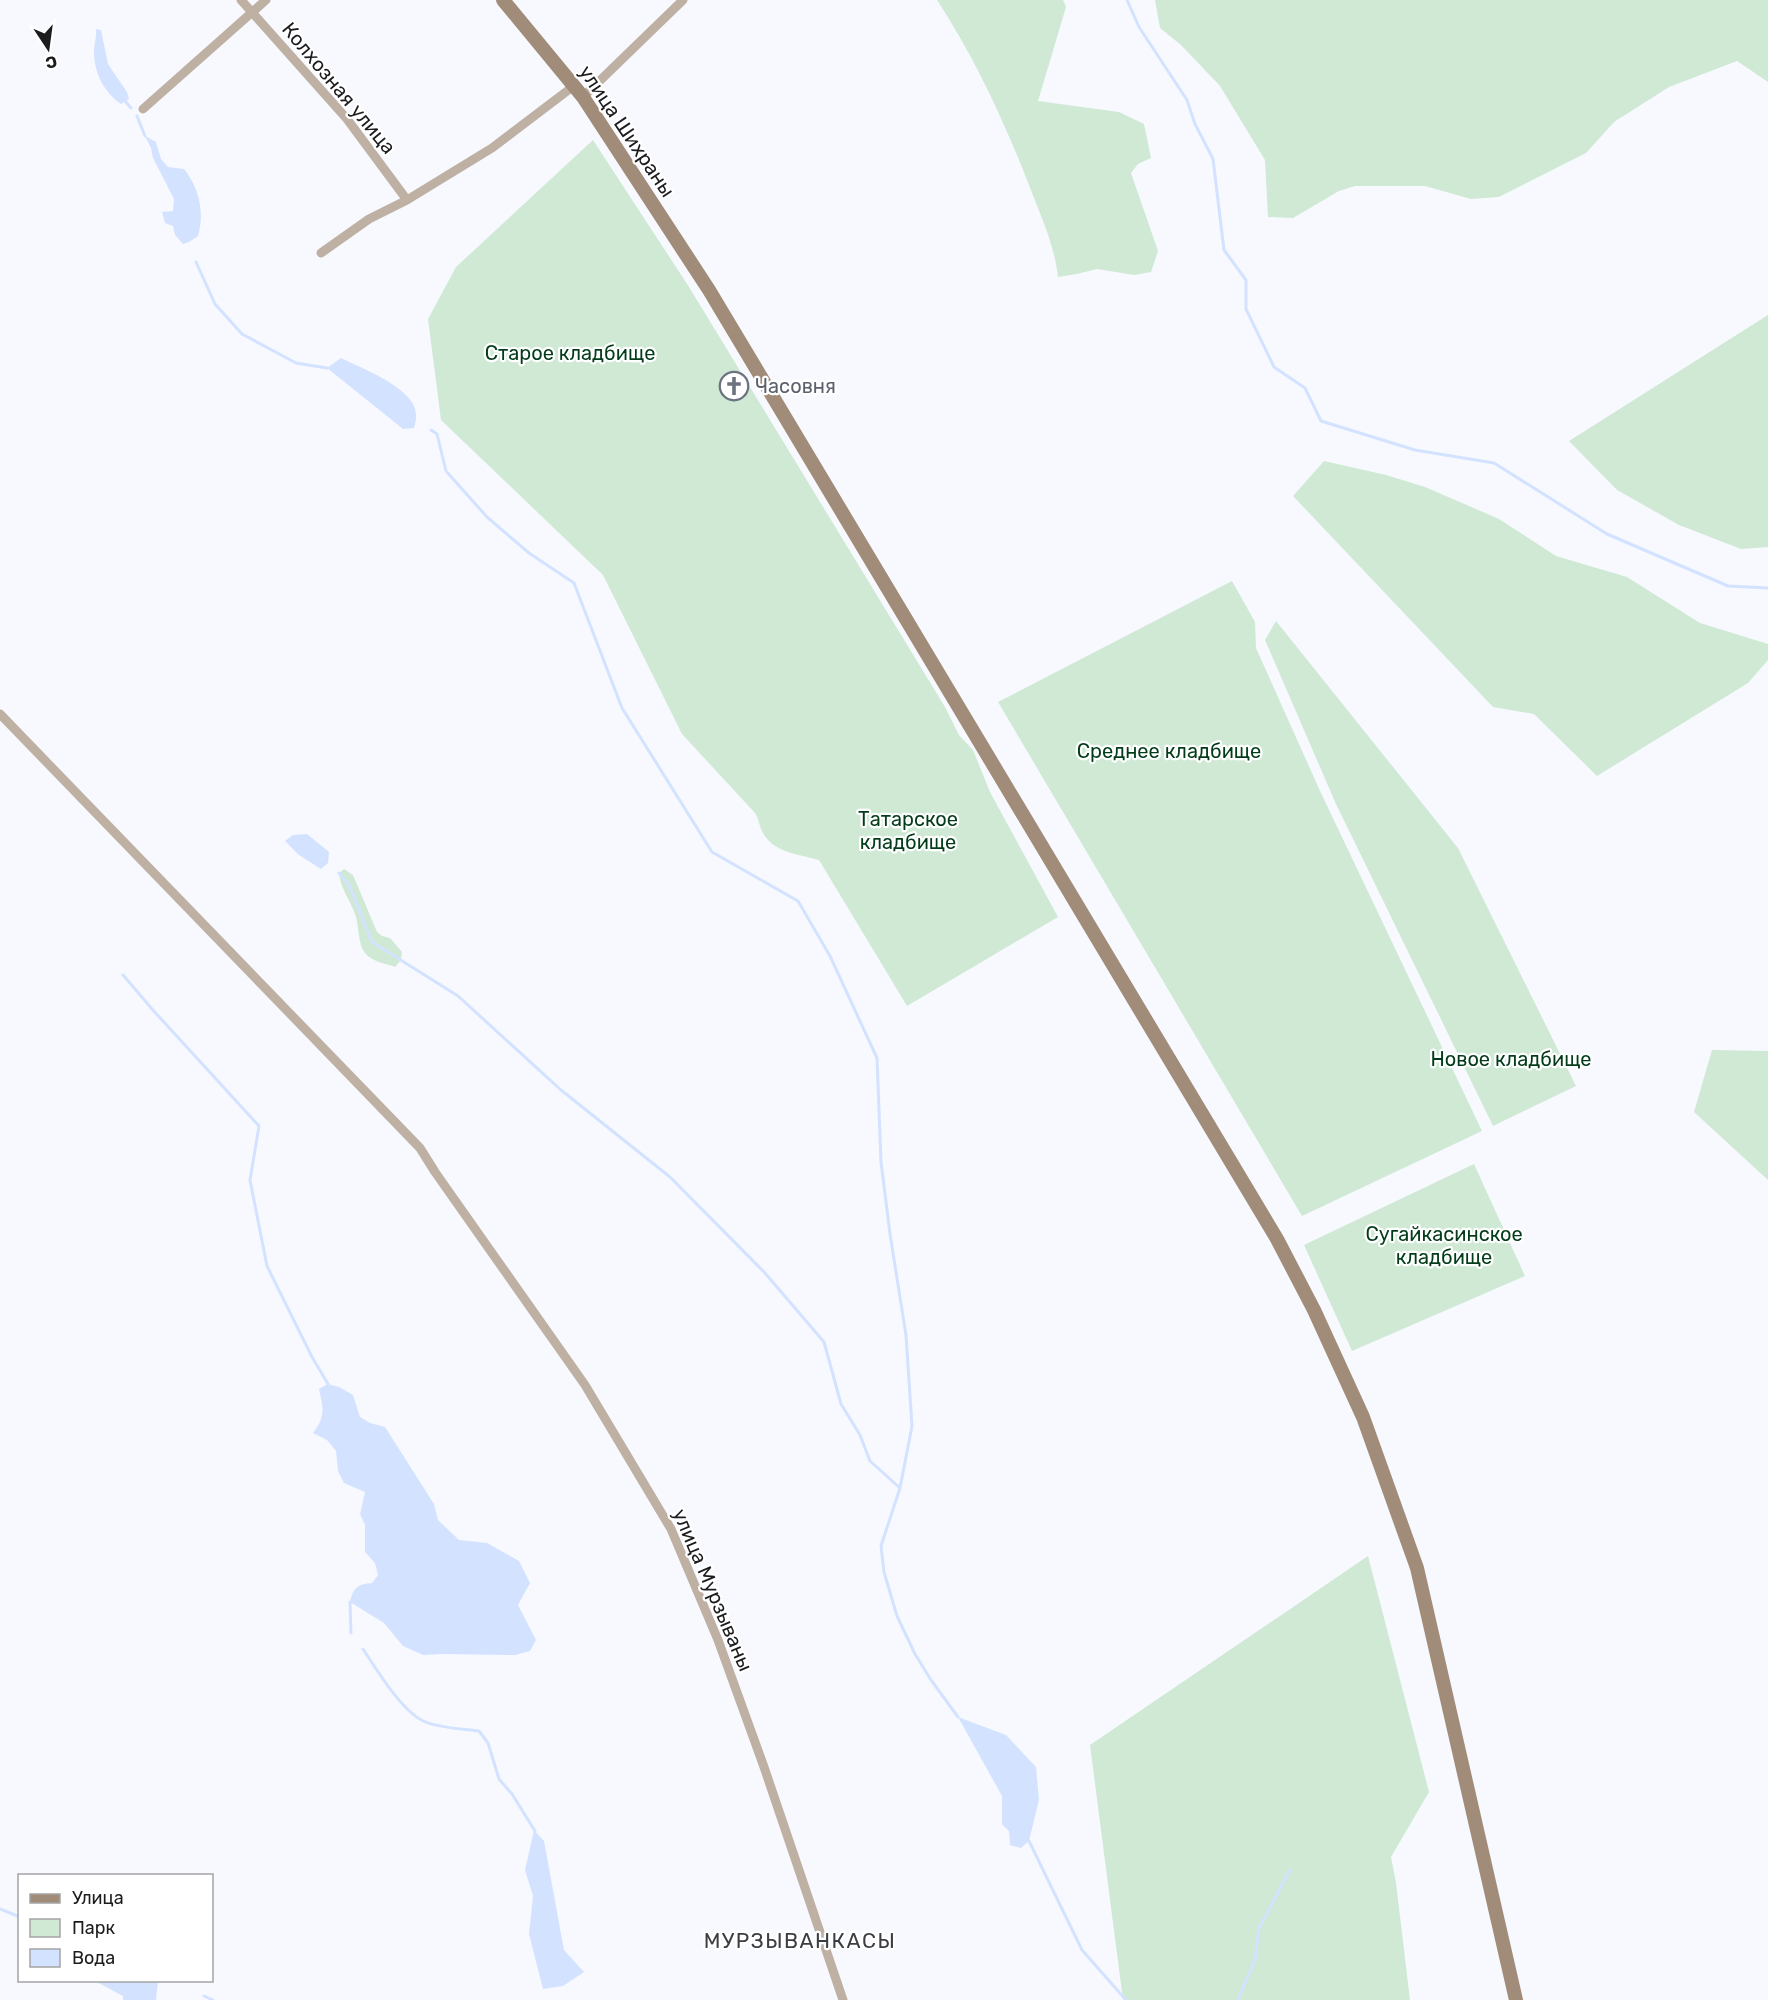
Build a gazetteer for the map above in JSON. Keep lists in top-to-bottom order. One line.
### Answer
{"streets":{"street":["Колхозная улица","улица Шихраны","улица Мурзываны"]},"districts":["МУРЗЫВАНКАСЫ"],"parks":["Старое кладбище","Среднее кладбище","Татарское кладбище","Новое кладбище","Сугайкасинское кладбище"],"places":{"church":["Часовня"]},"legend":["Улица","Парк","Вода"],"north":"bottom"}
